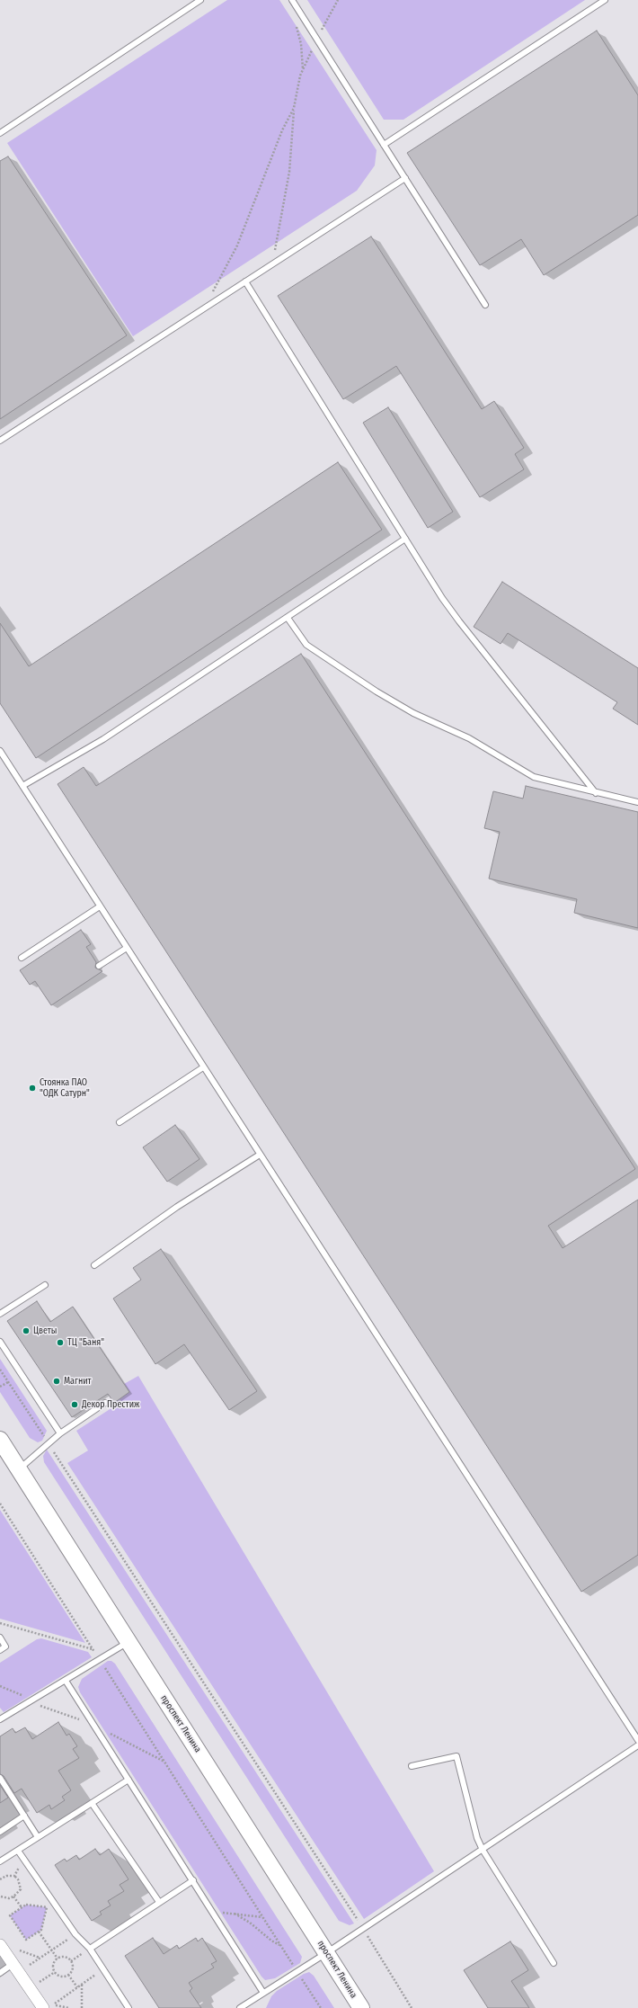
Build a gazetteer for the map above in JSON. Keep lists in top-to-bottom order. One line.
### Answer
{"streets":{"main road":["проспект Ленина"]},"places":["Стоянка ПАО \"ОДК Сатурн\"","Цветы","ТЦ \"Баня\"","Магнит","Декор Престиж"]}
